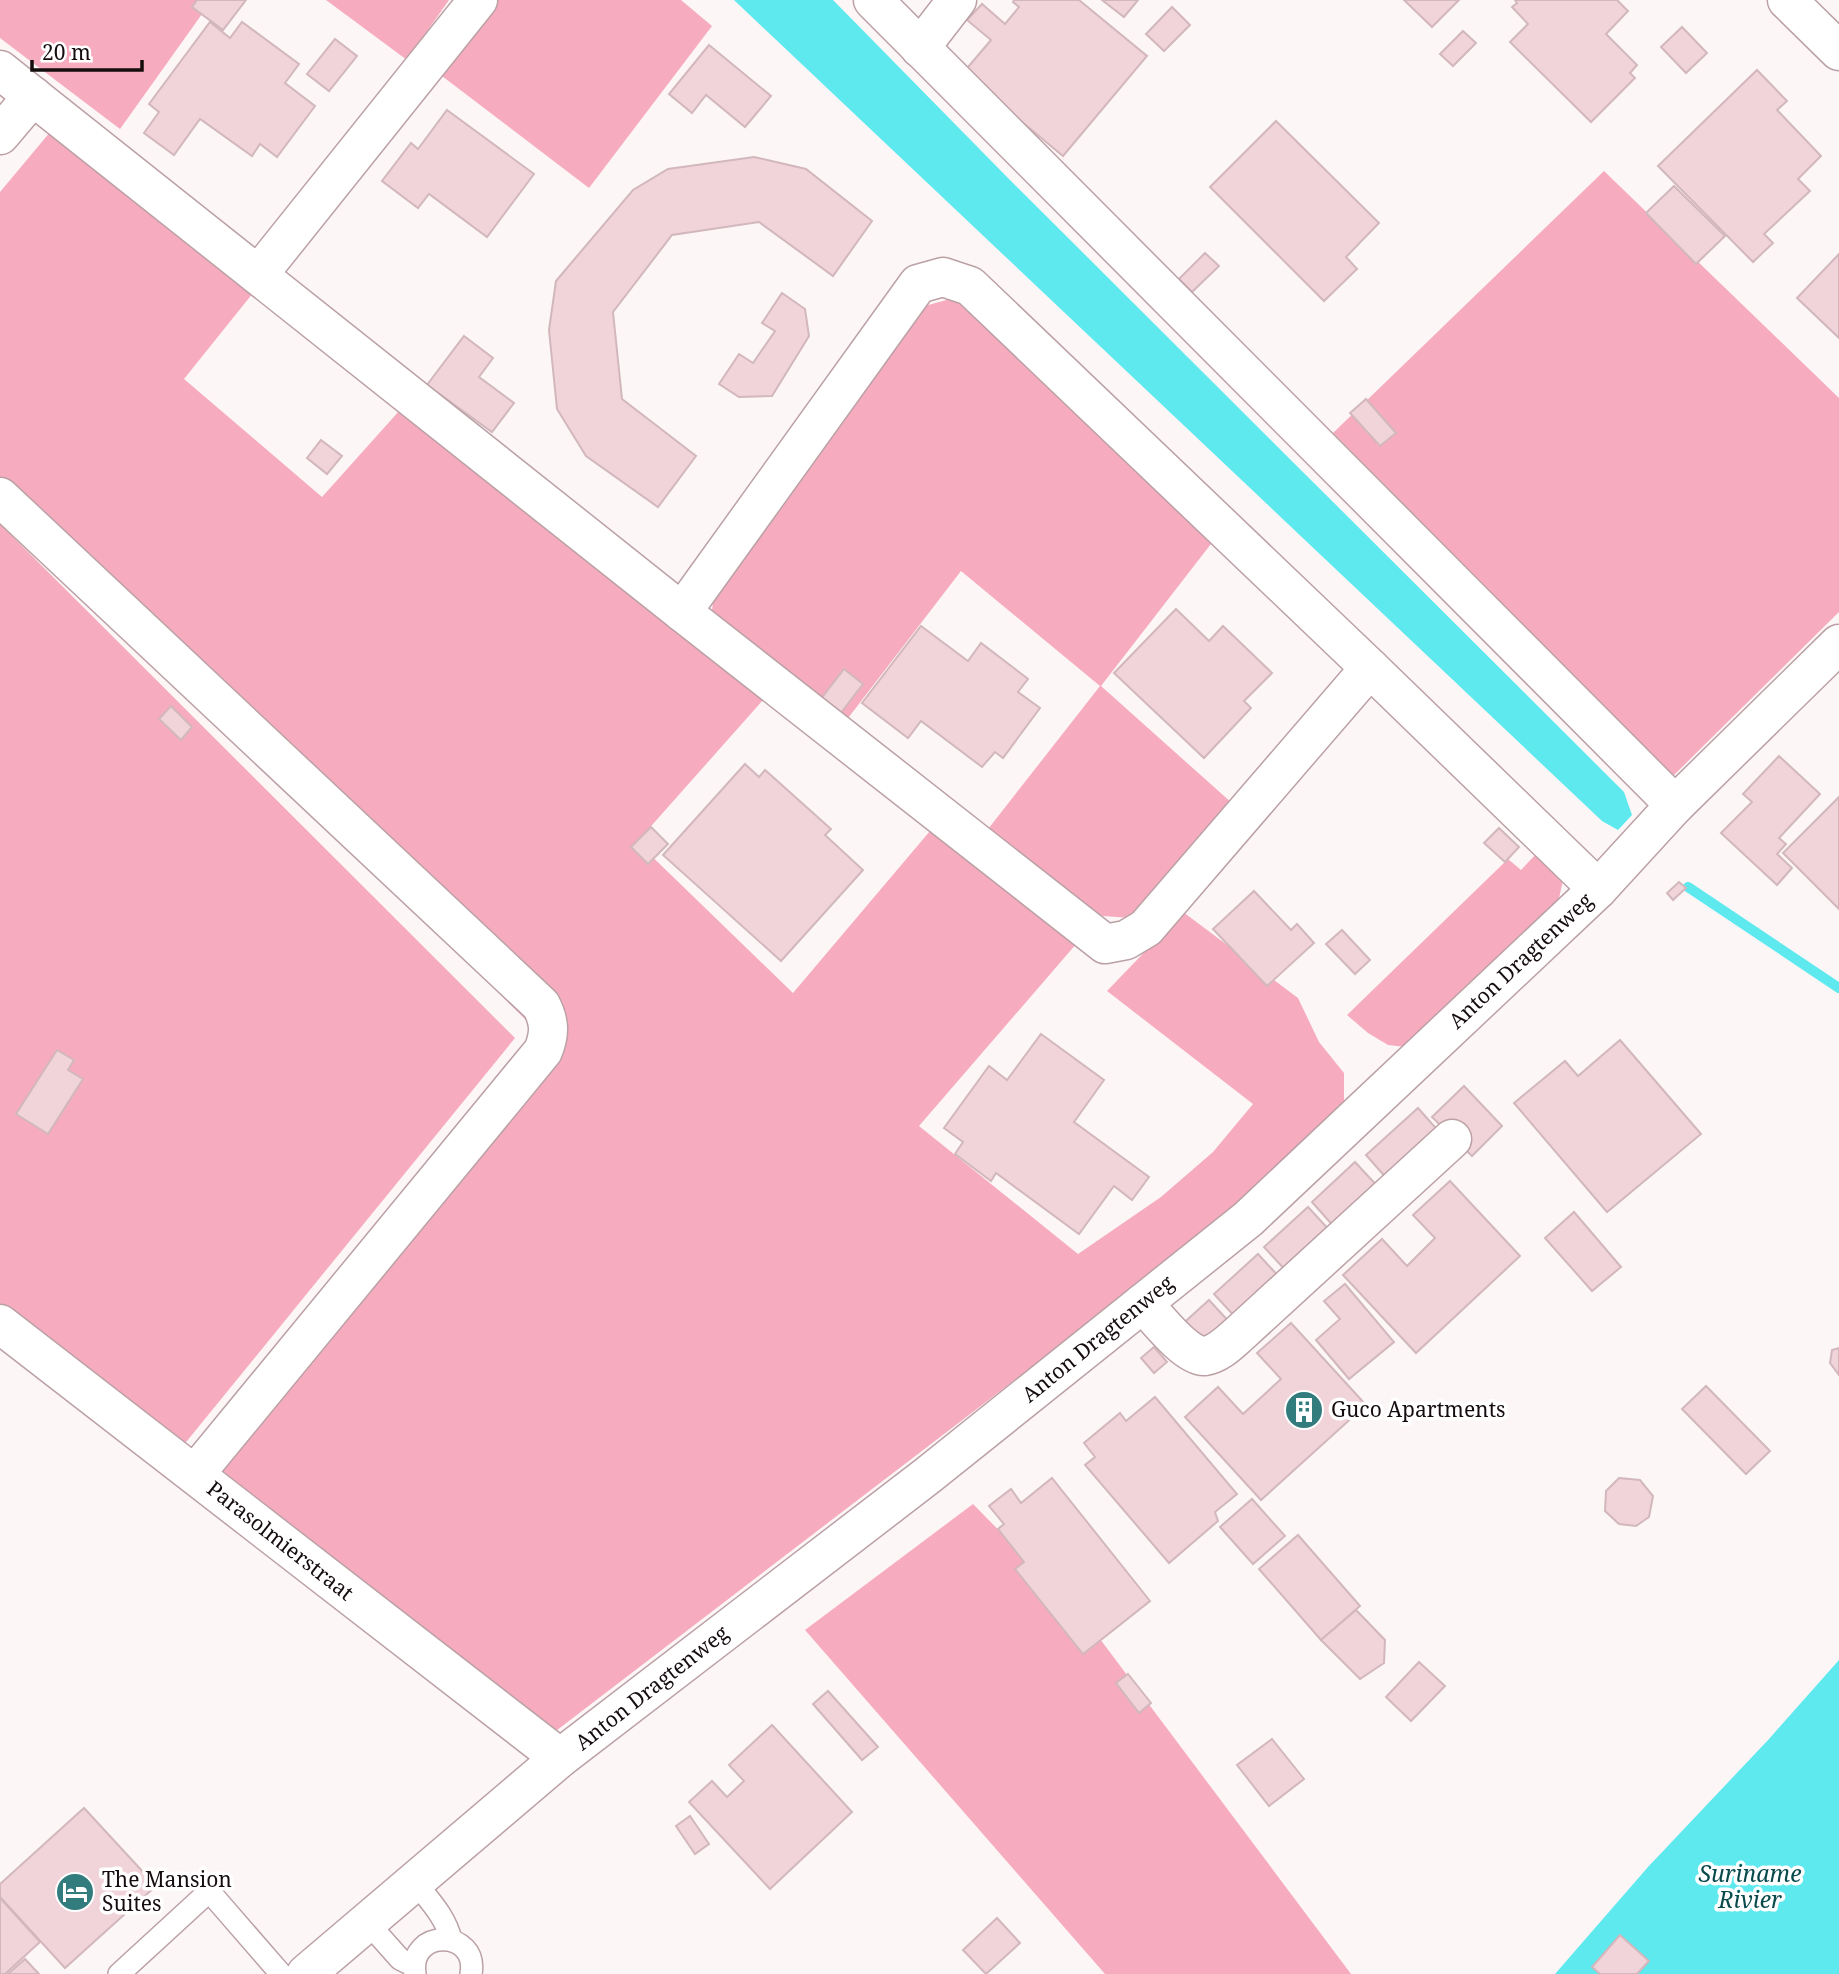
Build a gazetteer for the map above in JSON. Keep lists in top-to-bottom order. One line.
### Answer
{"streets":{"street":["Anton Dragtenweg","Parasolmierstraat"]},"crossings":[["Anton Dragtenweg","Parasolmierstraat"]],"water":["Suriname Rivier"],"places":{"building":["Guco Apartments"],"hotel":["The Mansion Suites"]},"scale_bar":"20 m"}
